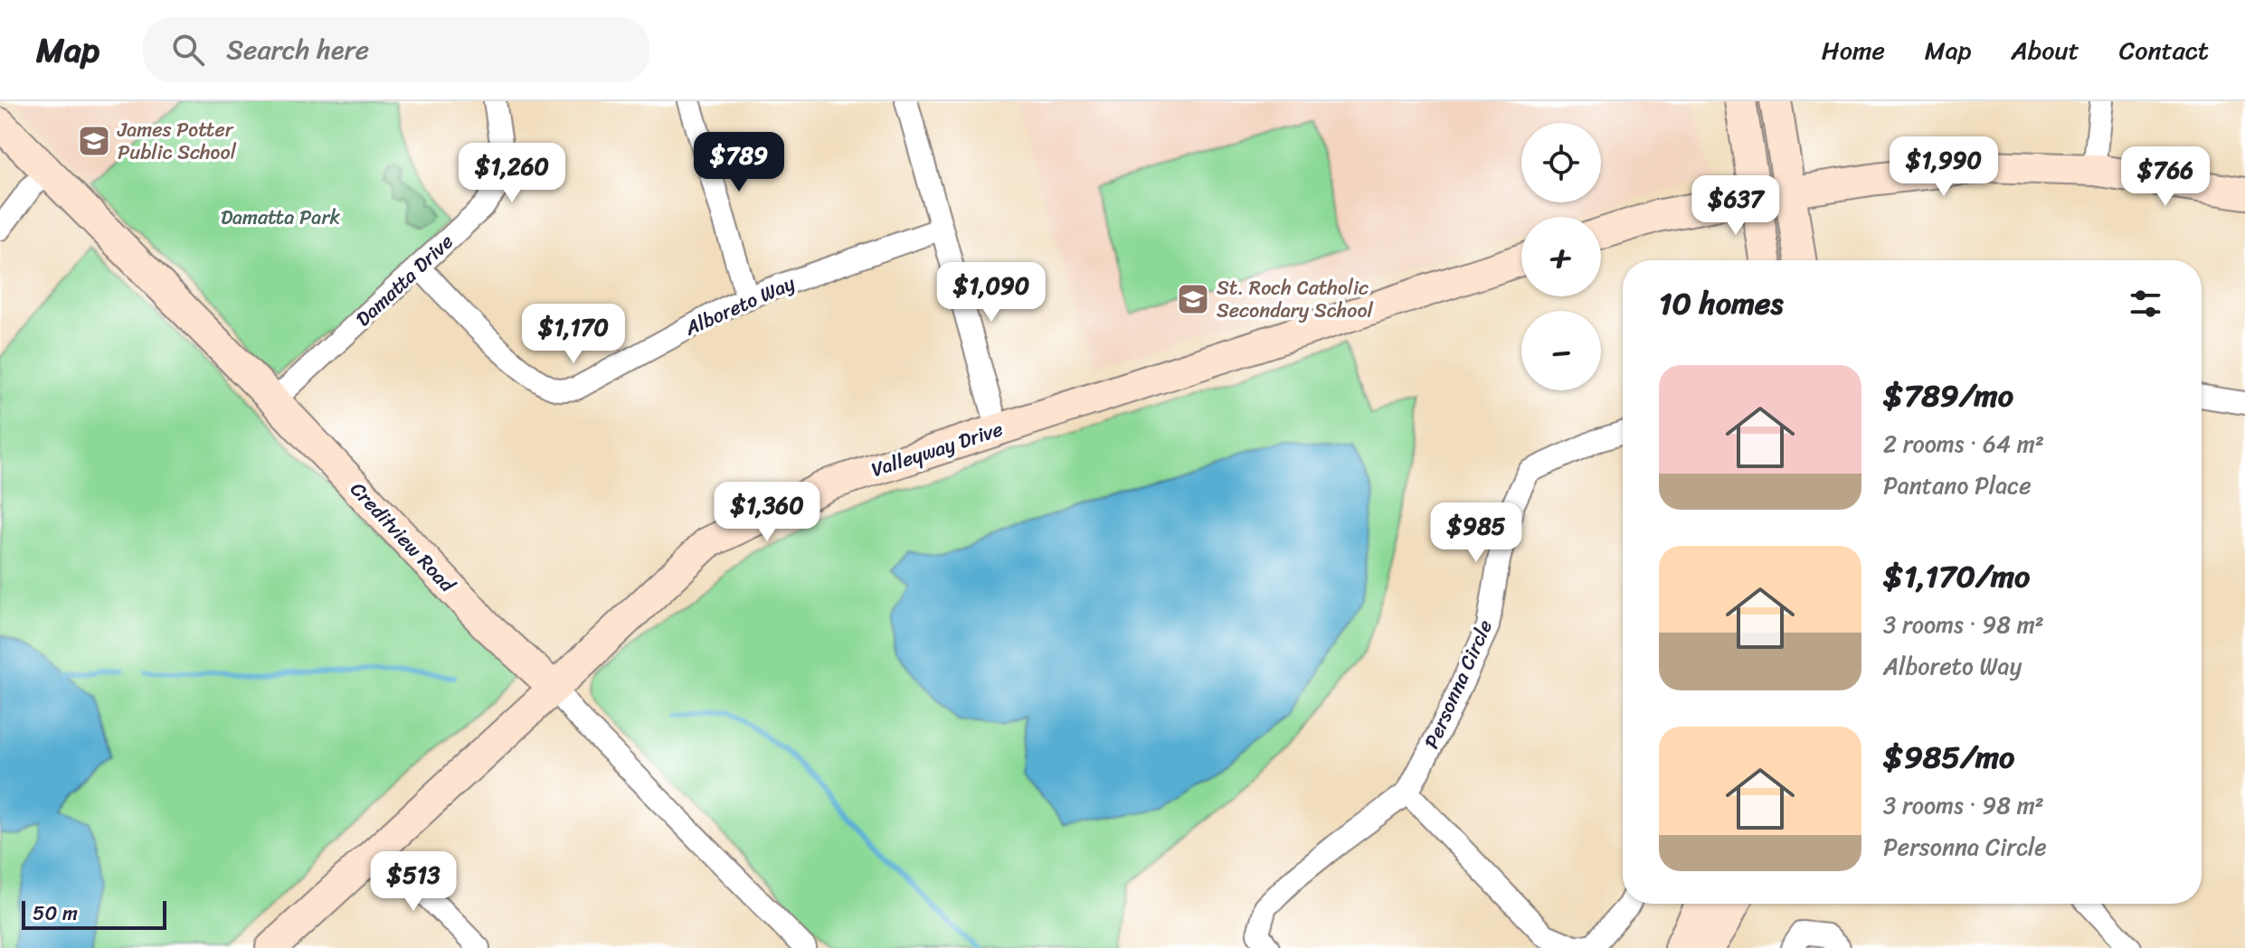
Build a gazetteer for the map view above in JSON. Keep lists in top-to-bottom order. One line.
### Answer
{"streets":{"street":["Damatta Drive","Alboreto Way","Valleyway Drive","Creditview Road","Personna Circle"]},"crossings":[["Damatta Drive","Alboreto Way"],["Damatta Drive","Creditview Road"],["Valleyway Drive","Creditview Road"]],"parks":["Damatta Park"],"places":{"school or university":["James Potter Public School","St. Roch Catholic Secondary School"]},"scale_bar":"50 m","page":{"header":"Map","search":"Search here","nav":["Home","Map","About","Contact"],"map_buttons":["+","−"],"price":["$789","$1,990","$1,260","$766","$637","$1,090","$1,170","$1,360","$985","$513"],"heading":"10 homes","list":[{"name":"$789/mo","note":"2 rooms · 64 m² · Pantano Place"},{"name":"$1,170/mo","note":"3 rooms · 98 m² · Alboreto Way"},{"name":"$985/mo","note":"3 rooms · 98 m² · Personna Circle"}],"scale":"50 m"}}
